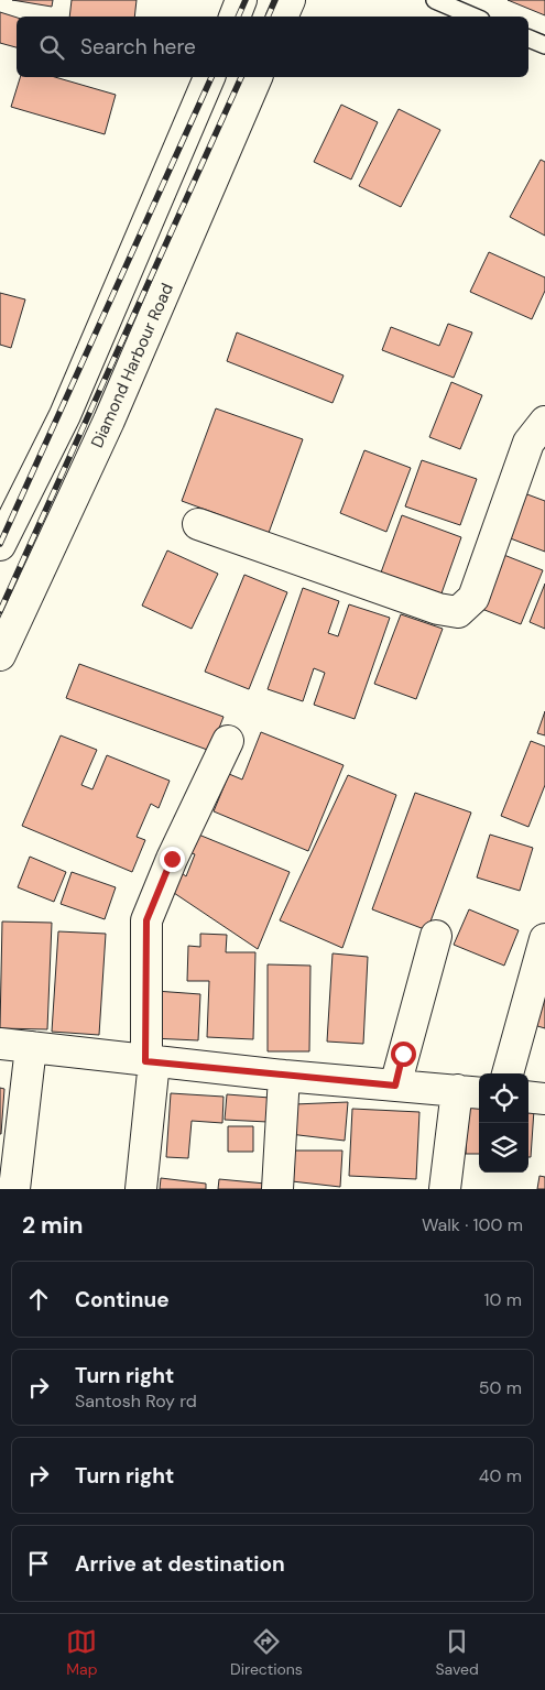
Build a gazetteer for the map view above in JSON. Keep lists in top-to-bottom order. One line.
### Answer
{"streets":{"main road":["Diamond Harbour Road"]},"page":{"search":"Search here","heading":["2 min","Walk · 100 m"],"list":[["Continue","10 m"],["Turn right","Santosh Roy rd","50 m"],["Turn right","40 m"],"Arrive at destination"],"nav":["Map","Directions","Saved"]}}
